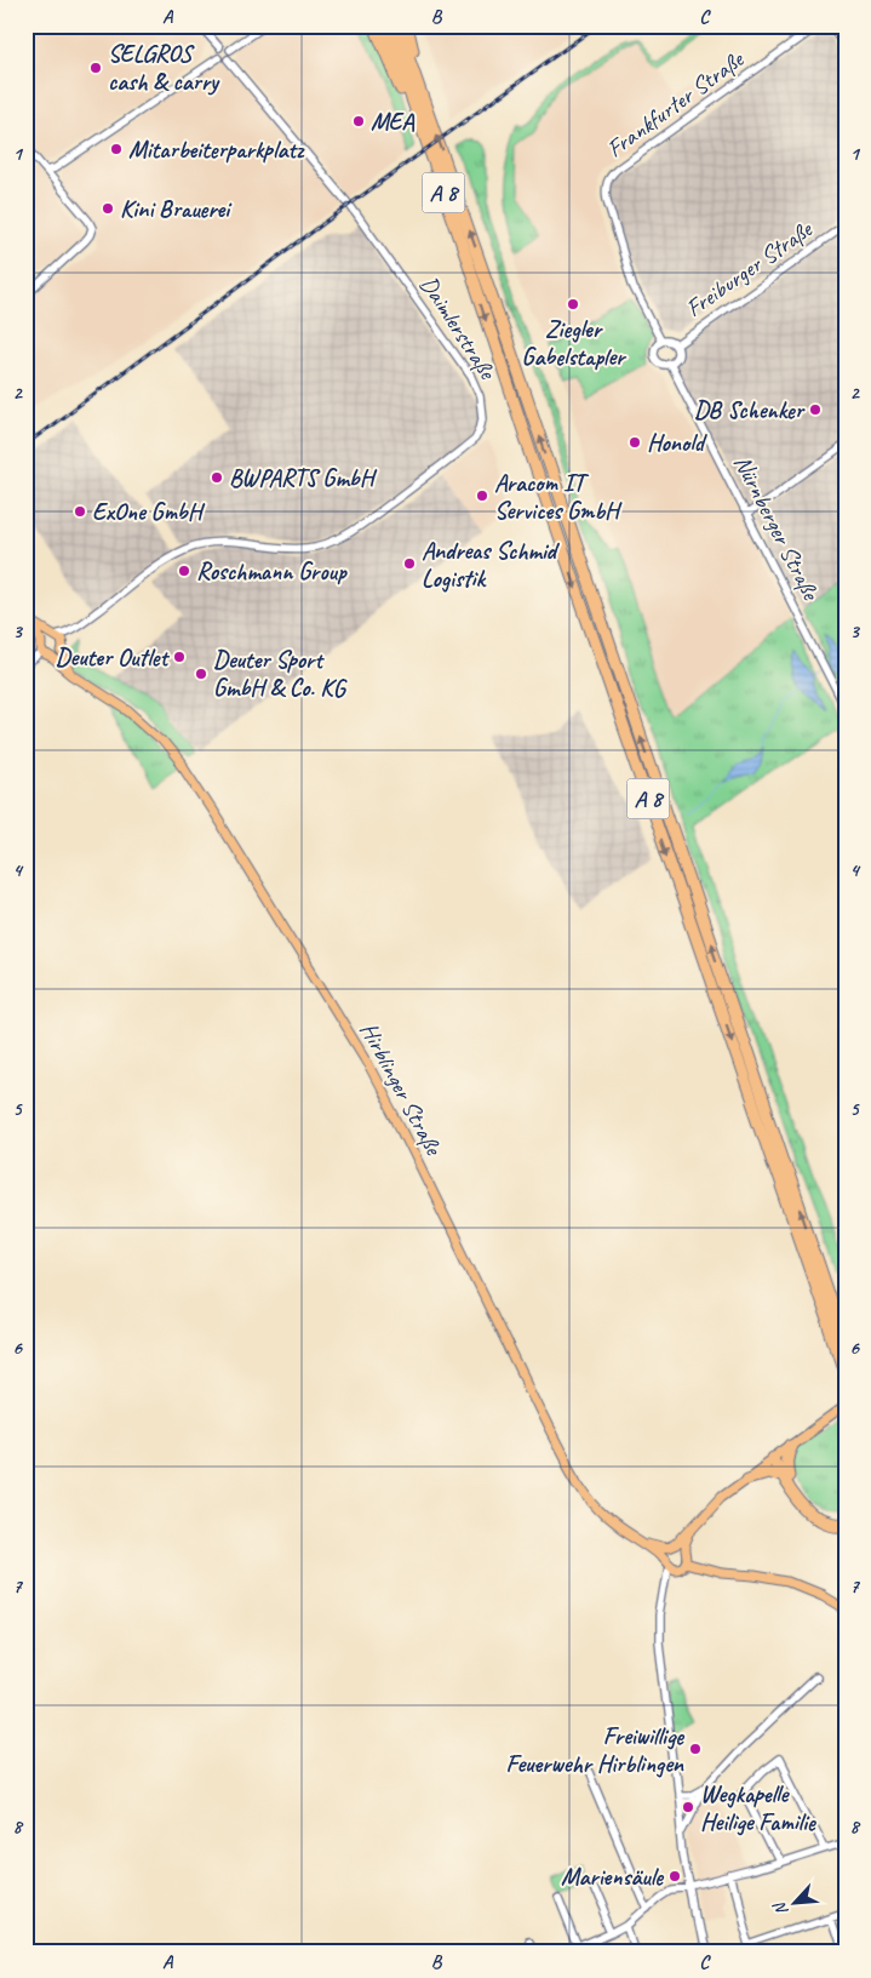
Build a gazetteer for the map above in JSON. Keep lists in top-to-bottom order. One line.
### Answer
{"streets":{"highway":["A 8"],"main road":["Hirblinger Straße"],"street":["Frankfurter Straße","Freiburger Straße","Daimlerstraße","Nürnberger Straße"]},"crossings":[["Frankfurter Straße","Freiburger Straße"],["Frankfurter Straße","Nürnberger Straße"],["Freiburger Straße","Nürnberger Straße"],["Daimlerstraße","Hirblinger Straße"]],"places":["SELGROS cash & carry","MEA","Mitarbeiterparkplatz","Kini Brauerei","Ziegler Gabelstapler","DB Schenker","Honold","BWPARTS GmbH","Aracom IT Services GmbH","ExOne GmbH","Andreas Schmid Logistik","Roschmann Group","Deuter Outlet","Deuter Sport GmbH & Co. KG","Freiwillige Feuerwehr Hirblingen","Wegkapelle Heilige Familie","Mariensäule"],"north":"bottom left","grid":{"columns":["A","B","C"],"rows":["1","2","3","4","5","6","7","8"]}}
